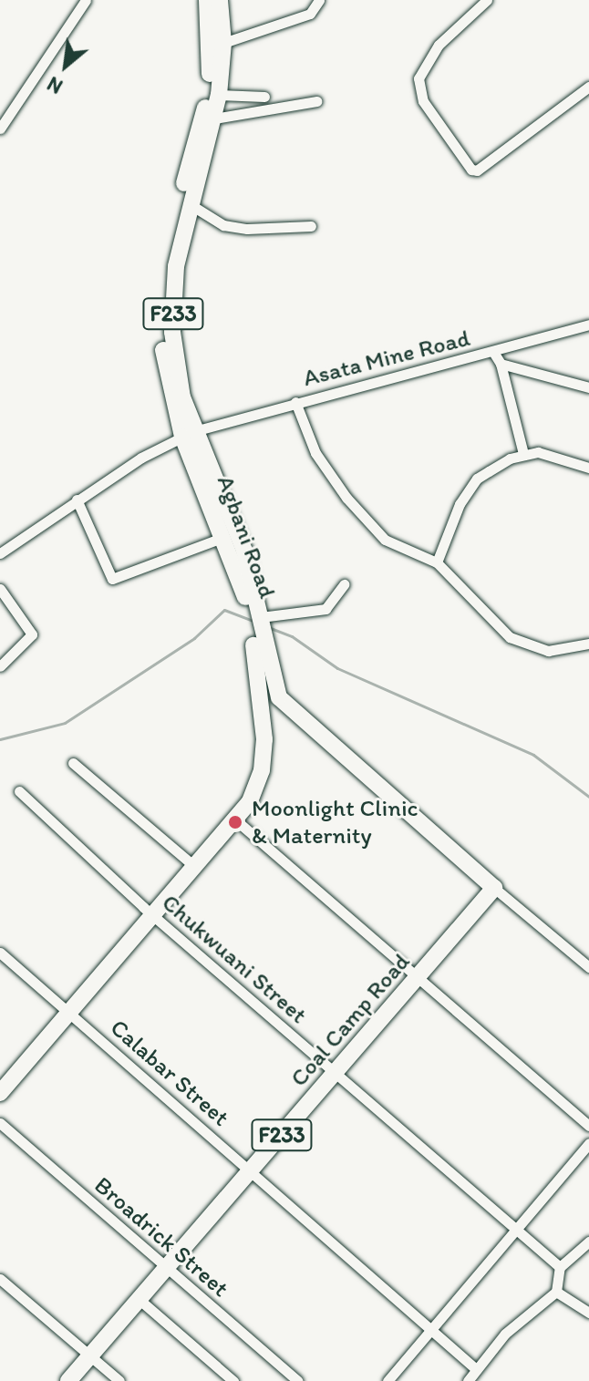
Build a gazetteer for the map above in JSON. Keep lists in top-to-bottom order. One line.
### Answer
{"streets":{"main road":["F233","Agbani Road","Coal Camp Road"],"street":["Asata Mine Road","Chukwuani Street","Calabar Street","Broadrick Street"]},"crossings":[["F233","Agbani Road"],["F233","Coal Camp Road"],["Asata Mine Road","Agbani Road"],["Agbani Road","Chukwuani Street"],["Agbani Road","Calabar Street"],["Chukwuani Street","Coal Camp Road"],["Coal Camp Road","Calabar Street"],["Coal Camp Road","Broadrick Street"]],"places":["Moonlight Clinic & Maternity"],"north":"bottom left"}
